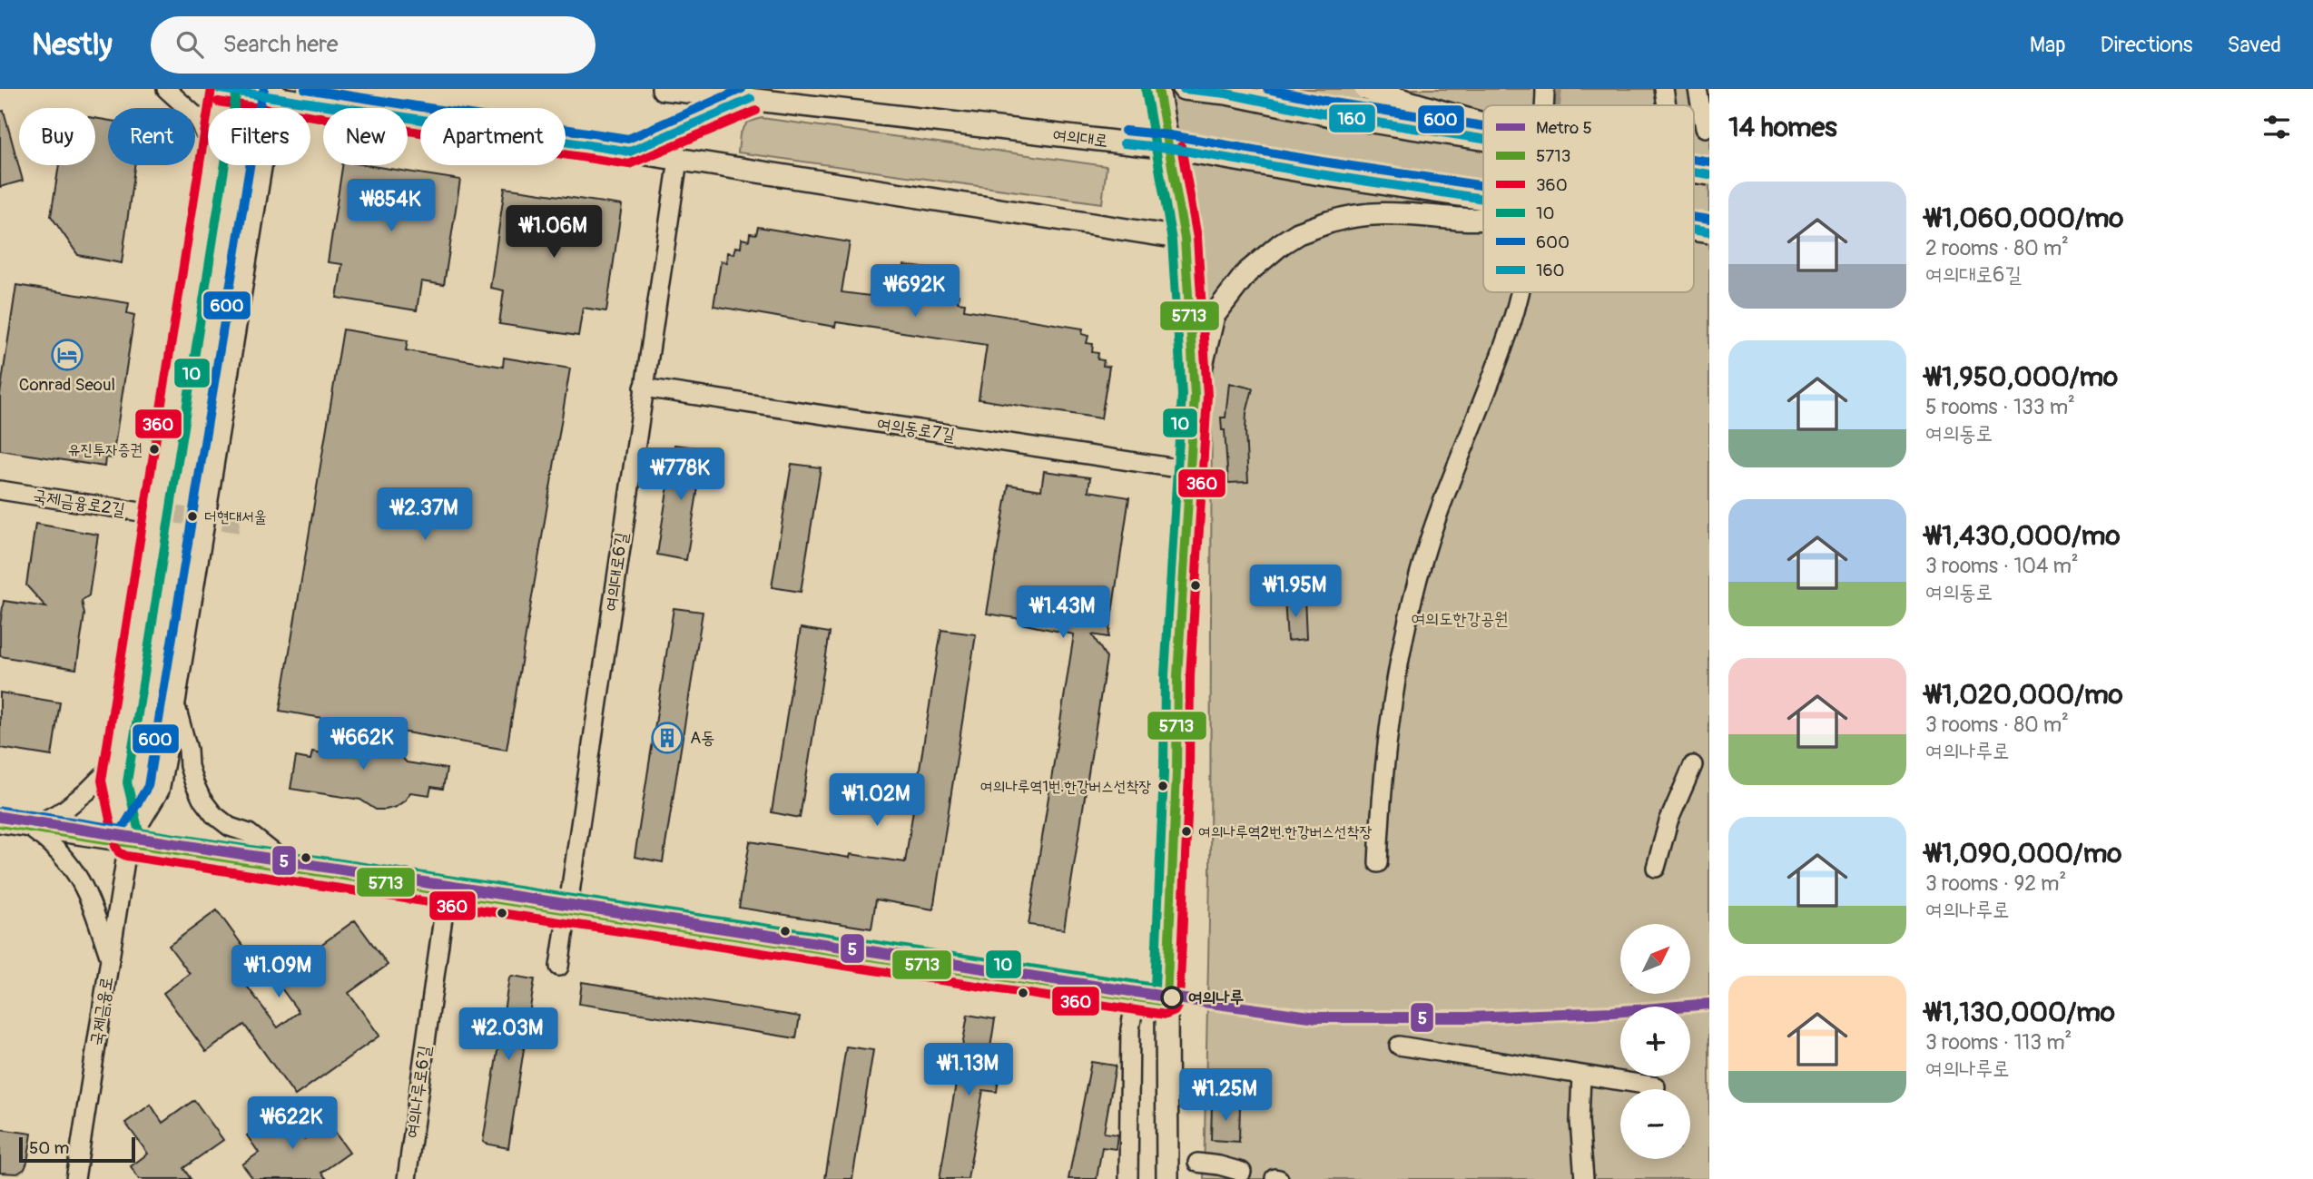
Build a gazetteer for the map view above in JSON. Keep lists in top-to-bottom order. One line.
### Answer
{"streets":{"main road":["여의대로"],"street":["여의동로7길","국제금융로2길","여의대로6길","국제금융로","여의나루로6길"]},"crossings":[["여의동로7길","여의대로6길"],["국제금융로2길","국제금융로"]],"parks":["여의도한강공원"],"places":{"hotel":["Conrad Seoul"],"other":["유진투자증권","더현대서울","여의나루역1번.한강버스선착장","여의나루역2번.한강버스선착장","여의나루"],"building":["A동"]},"lines":["transit line 5713","transit line 360","transit line 10","transit line 600","transit line 160","metro line 5"],"legend":["Metro 5","5713","360","10","600","160"],"scale_bar":"50 m","north":"top right","page":{"header":"Nestly","search":"Search here","nav":["Map","Directions","Saved"],"heading":"14 homes","chip":["Buy","Rent","Filters","New","Apartment"],"list":[{"name":"₩1,060,000/mo","note":"2 rooms · 80 m² · 여의대로6길"},{"name":"₩1,950,000/mo","note":"5 rooms · 133 m² · 여의동로"},{"name":"₩1,430,000/mo","note":"3 rooms · 104 m² · 여의동로"},{"name":"₩1,020,000/mo","note":"3 rooms · 80 m² · 여의나루로"},{"name":"₩1,090,000/mo","note":"3 rooms · 92 m² · 여의나루로"},{"name":"₩1,130,000/mo","note":"3 rooms · 113 m² · 여의나루로"}],"price":["₩854K","₩1.06M","₩692K","₩778K","₩2.37M","₩1.95M","₩1.43M","₩662K","₩1.02M","₩1.09M","₩2.03M","₩1.13M","₩1.25M","₩622K"],"map_buttons":["+","−"],"scale":"50 m"}}
